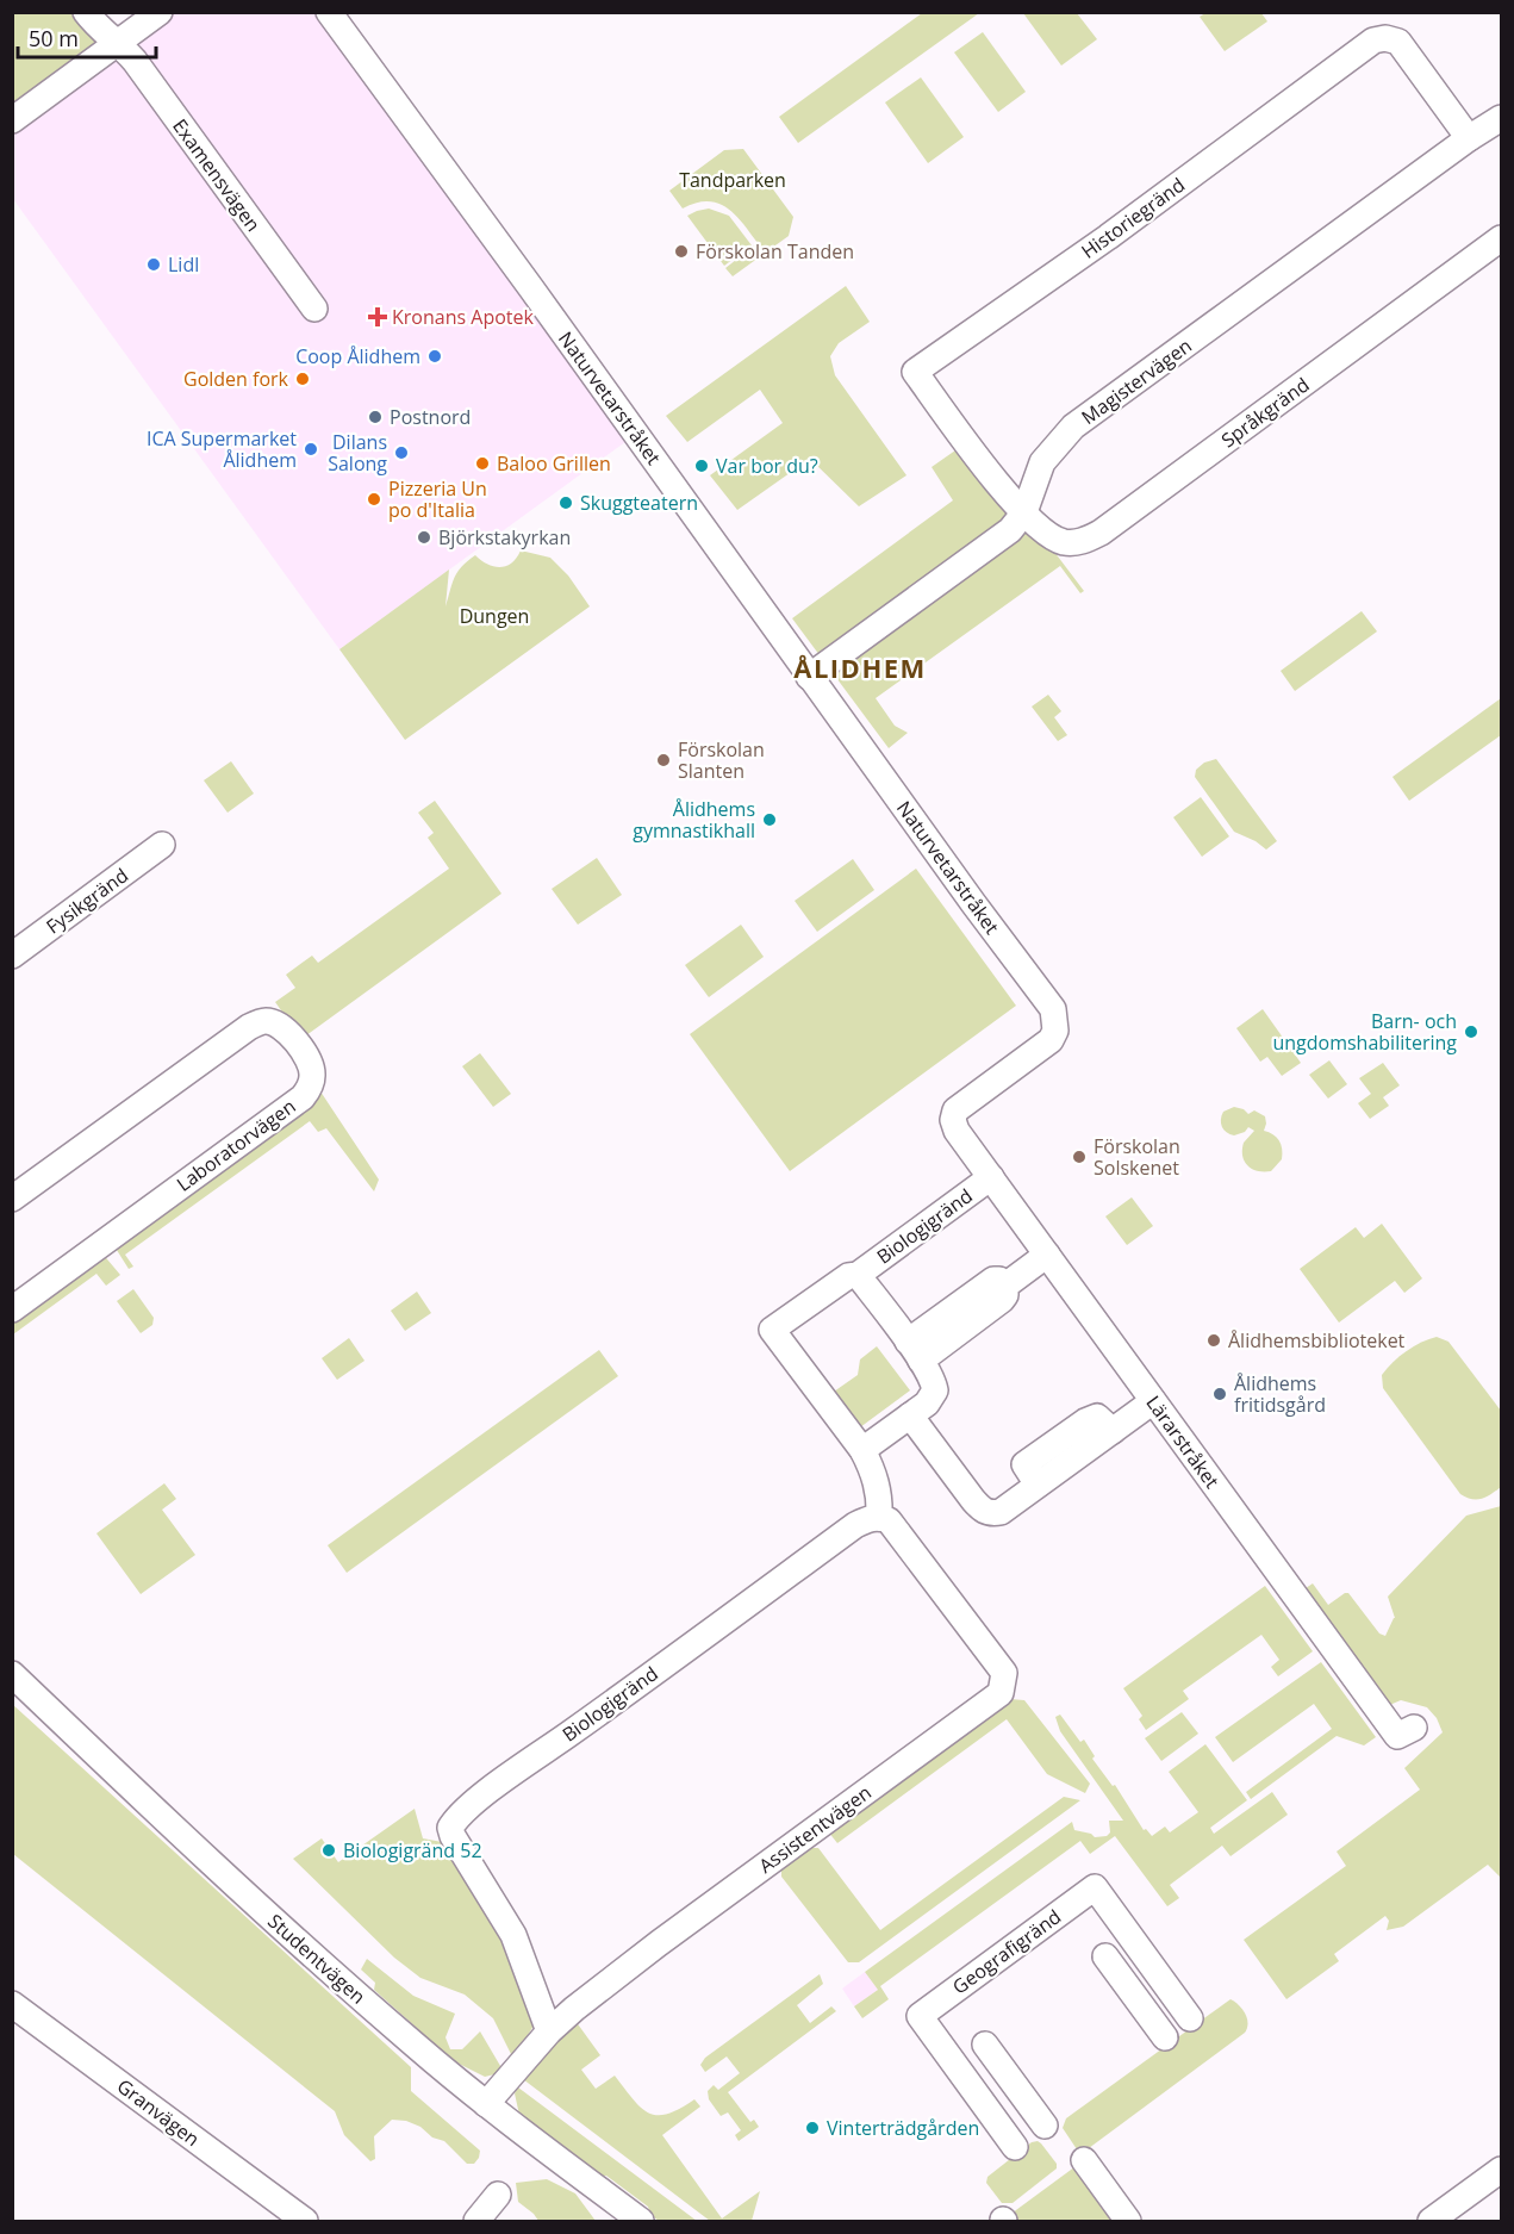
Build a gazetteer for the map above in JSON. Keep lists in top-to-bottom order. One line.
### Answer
{"streets":{"street":["Examensvägen","Historiegränd","Magistervägen","Naturvetarstråket","Språkgränd","Fysikgränd","Laboratorvägen","Biologigränd","Lärarstråket","Assistentvägen","Geografigränd","Studentvägen","Granvägen"]},"crossings":[["Historiegränd","Magistervägen"],["Historiegränd","Språkgränd"],["Magistervägen","Naturvetarstråket"],["Magistervägen","Språkgränd"],["Naturvetarstråket","Lärarstråket"],["Biologigränd","Lärarstråket"],["Biologigränd","Assistentvägen"],["Assistentvägen","Studentvägen"]],"districts":["ÅLIDHEM"],"parks":["Tandparken","Dungen"],"places":{"other":["Förskolan Tanden","Lidl","Coop Ålidhem","Golden fork","Postnord","ICA Supermarket Ålidhem","Dilans Salong","Baloo Grillen","Var bor du?","Pizzeria Un po d'Italia","Skuggteatern","Björkstakyrkan","Förskolan Slanten","Ålidhems gymnastikhall","Barn- och ungdomshabilitering","Förskolan Solskenet","Ålidhemsbiblioteket","Ålidhems fritidsgård","Biologigränd 52","Vinterträdgården"],"health":["Kronans Apotek"]},"scale_bar":"50 m"}
